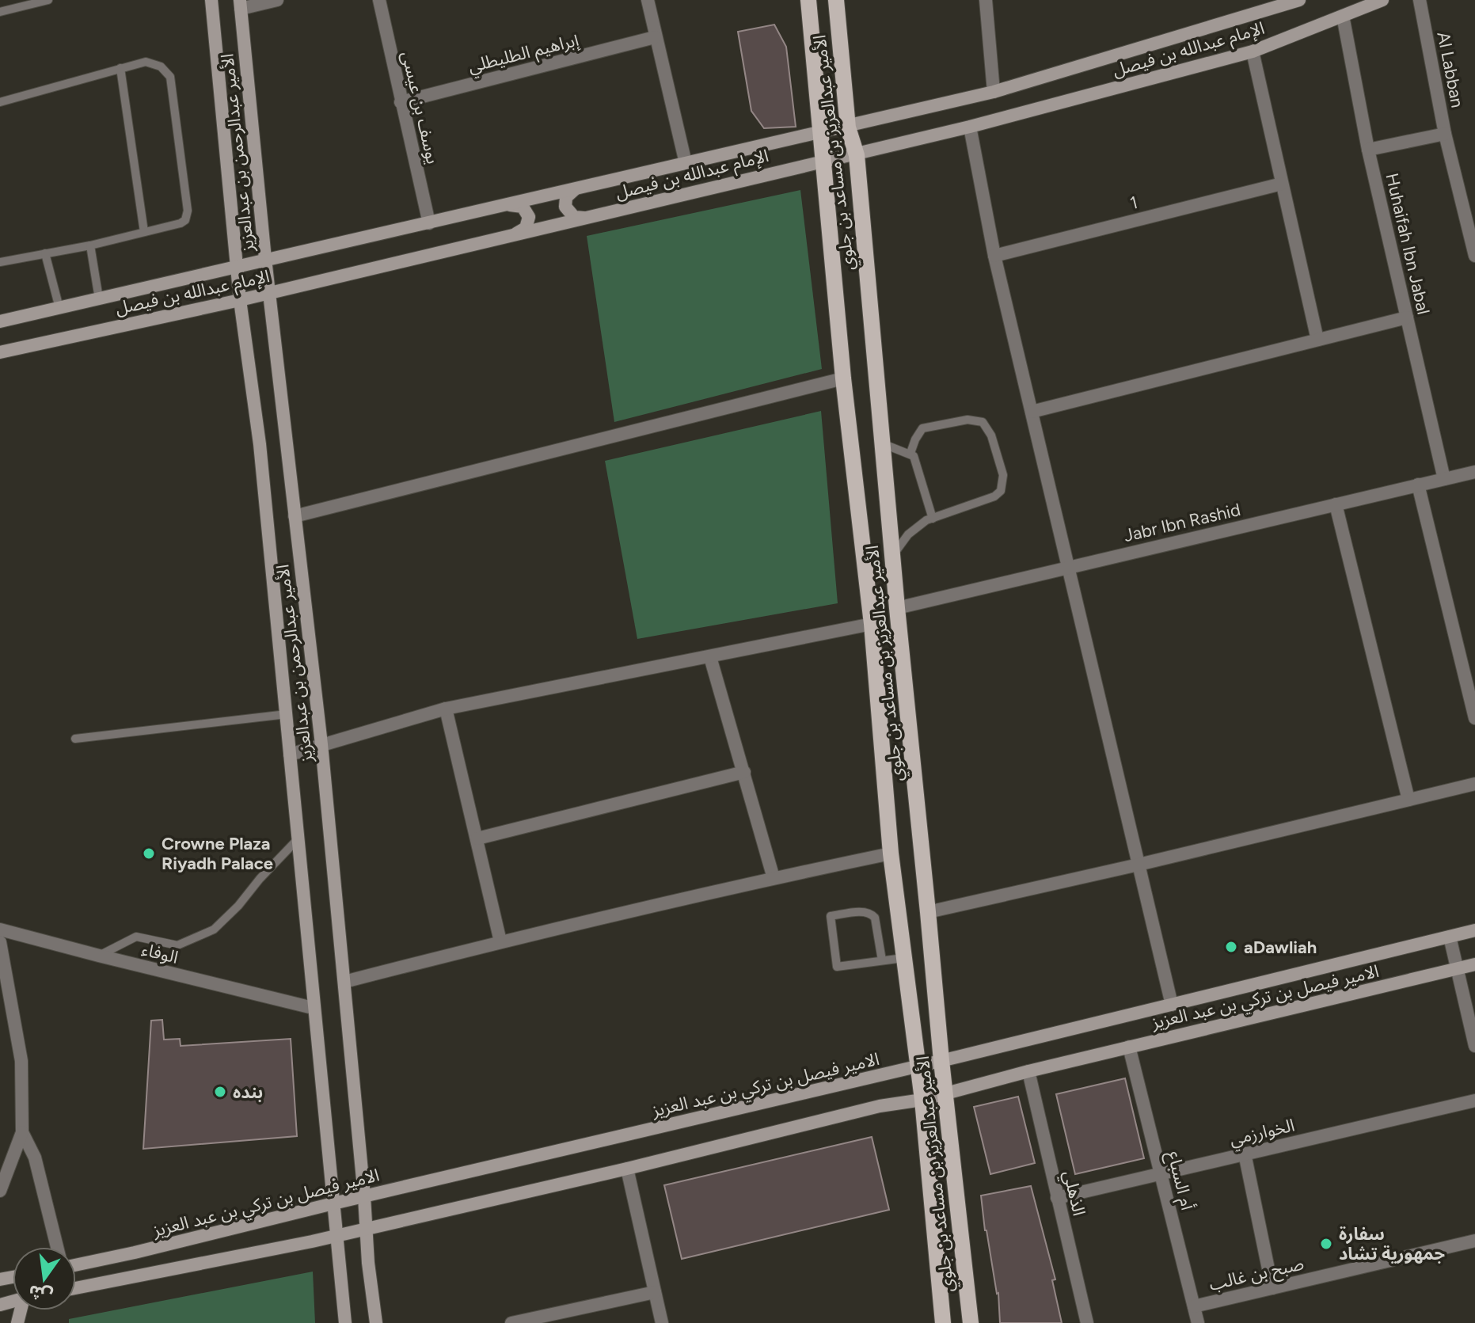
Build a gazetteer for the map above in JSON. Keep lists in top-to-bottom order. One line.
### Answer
{"streets":{"main road":["الأمير عبدالعزيز بن مساعد بن جلوي"],"street":["الإمام عبدالله بن فيصل","إبراهيم الطليطلي","Al Labban","يوسف بن عيسى","الأمير عبدالرحمن بن عبدالعزيز","1","Huhaifah Ibn Jabal","Jabr Ibn Rashid","الوفاء","الامير فيصل بن تركي بن عبد العزيز","الخوارزمي","أم السباع","الذهلي","صبح بن غالب"]},"crossings":[["الإمام عبدالله بن فيصل","يوسف بن عيسى"],["الإمام عبدالله بن فيصل","الأمير عبدالرحمن بن عبدالعزيز"],["الإمام عبدالله بن فيصل","الأمير عبدالعزيز بن مساعد بن جلوي"],["الإمام عبدالله بن فيصل","Huhaifah Ibn Jabal"],["إبراهيم الطليطلي","يوسف بن عيسى"],["الأمير عبدالرحمن بن عبدالعزيز","الوفاء"],["الأمير عبدالرحمن بن عبدالعزيز","الامير فيصل بن تركي بن عبد العزيز"],["الأمير عبدالعزيز بن مساعد بن جلوي","Jabr Ibn Rashid"],["الأمير عبدالعزيز بن مساعد بن جلوي","الامير فيصل بن تركي بن عبد العزيز"],["Huhaifah Ibn Jabal","Jabr Ibn Rashid"],["الامير فيصل بن تركي بن عبد العزيز","أم السباع"],["الامير فيصل بن تركي بن عبد العزيز","الذهلي"],["الخوارزمي","أم السباع"],["الخوارزمي","الذهلي"],["أم السباع","صبح بن غالب"]],"places":["Crowne Plaza Riyadh Palace","aDawliah","بنده","سفارة جمهورية تشاد"],"north":"bottom"}
